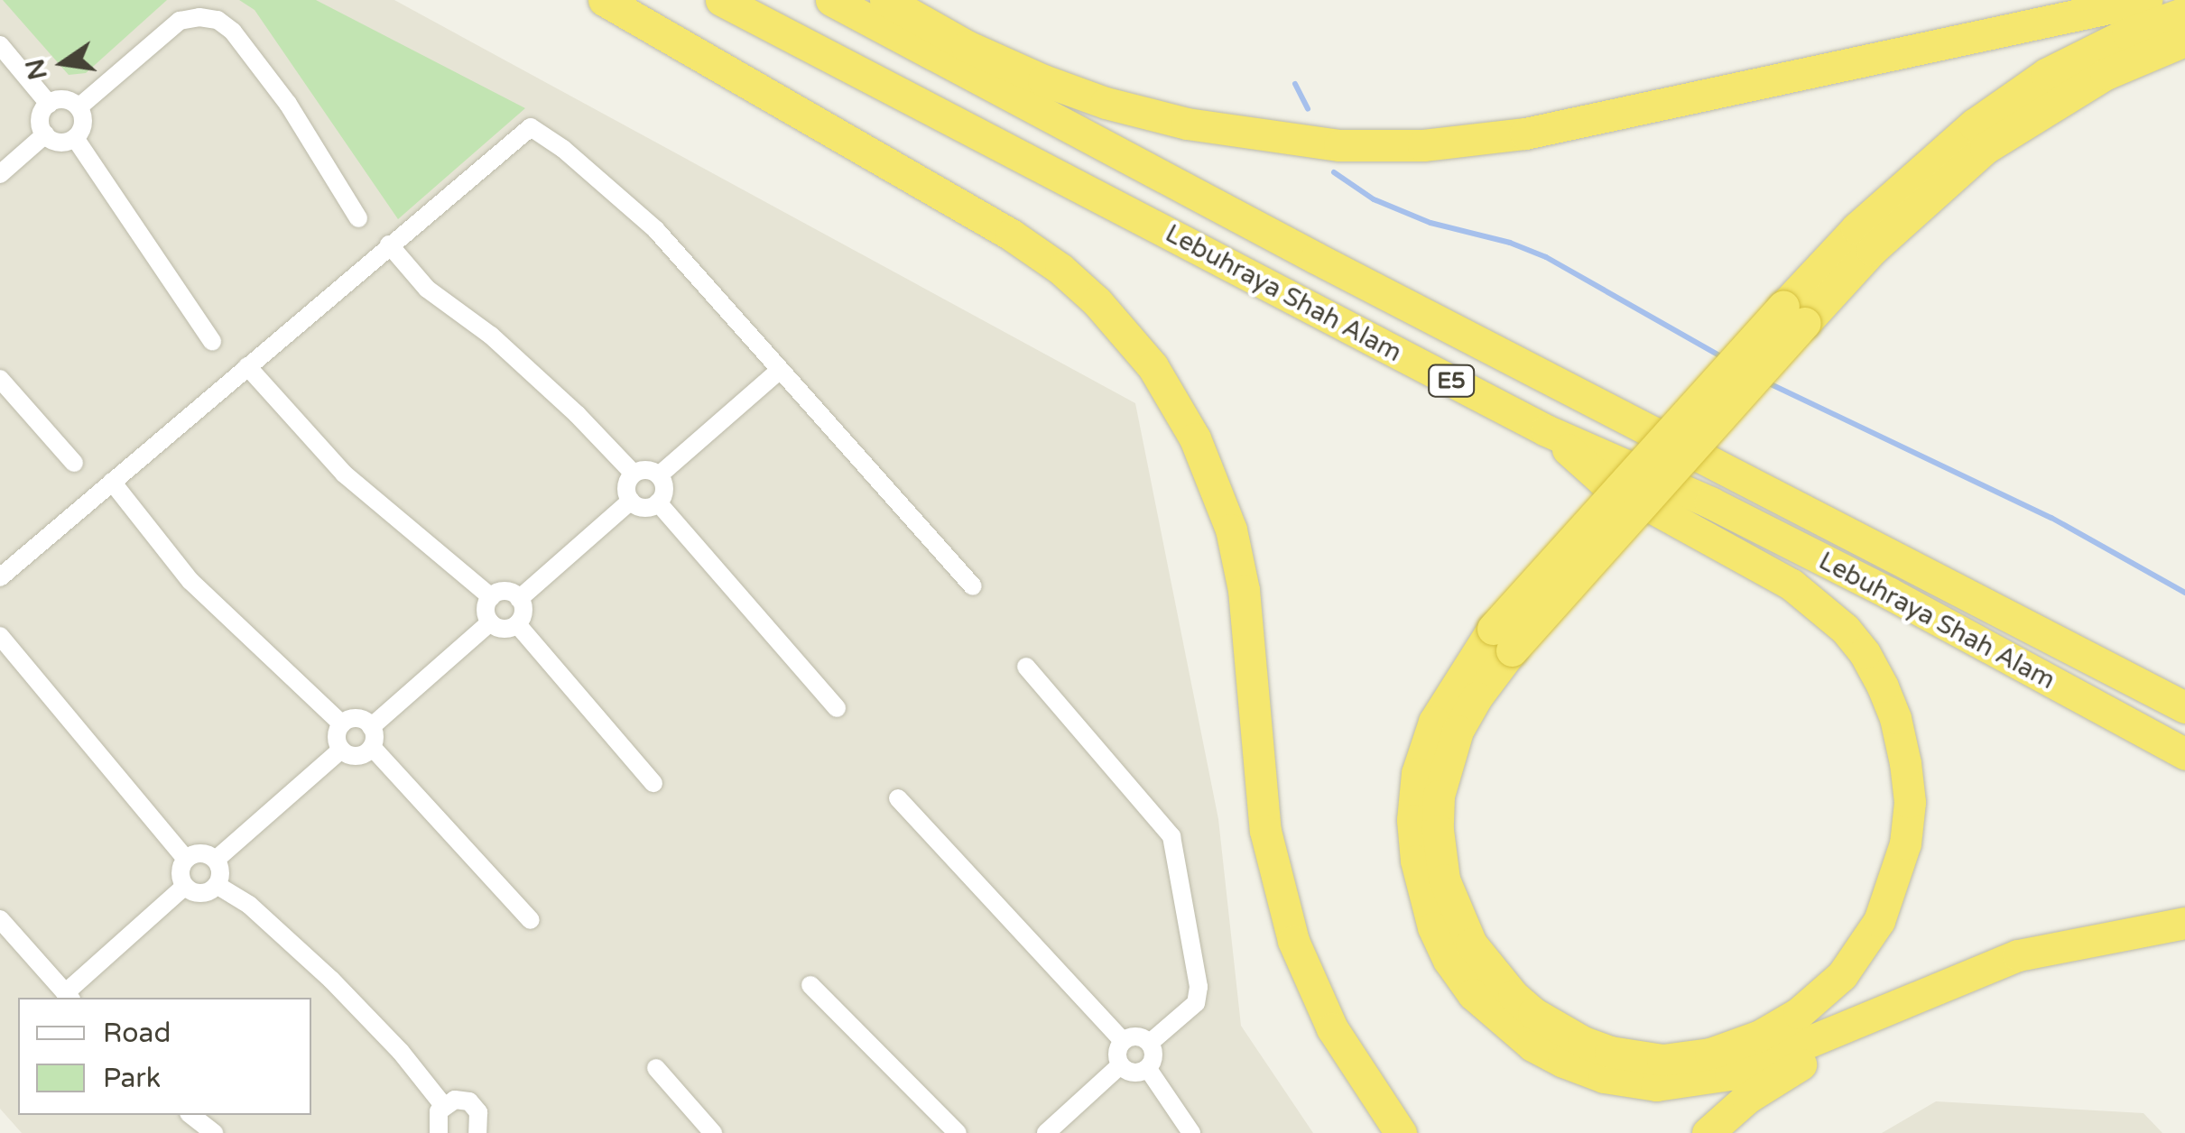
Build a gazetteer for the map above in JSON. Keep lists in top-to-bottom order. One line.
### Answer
{"streets":{"highway":["Lebuhraya Shah Alam","E5"]},"legend":["Road","Park"],"north":"left"}
